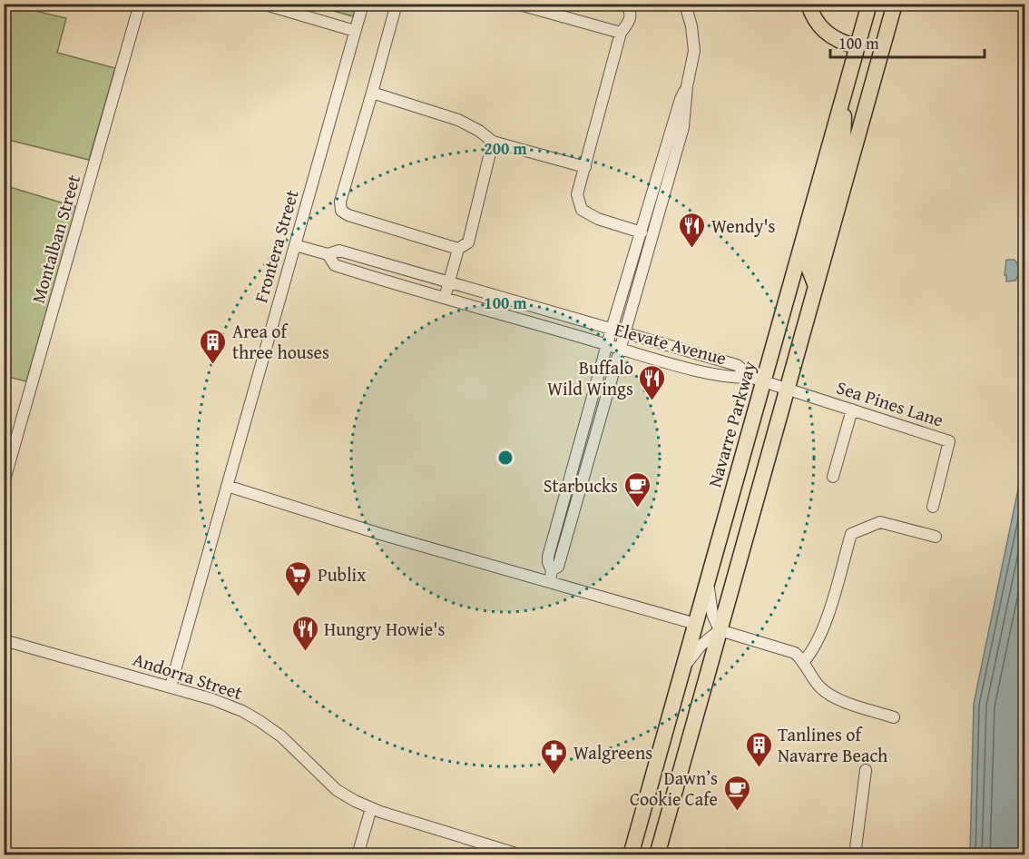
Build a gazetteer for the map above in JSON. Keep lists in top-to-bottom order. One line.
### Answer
{"streets":{"highway":["Navarre Parkway"],"street":["Montalban Street","Frontera Street","Elevate Avenue","Sea Pines Lane","Andorra Street"]},"crossings":[["Frontera Street","Andorra Street"],["Elevate Avenue","Navarre Parkway"]],"places":{"restaurant":["Wendy's","Buffalo Wild Wings","Hungry Howie's"],"building":["Area of three houses","Tanlines of Navarre Beach"],"cafe":["Starbucks","Dawn’s Cookie Cafe"],"supermarket":["Publix"],"pharmacy":["Walgreens"]},"scale_bar":"100 m","rings":["200 m","100 m"]}
